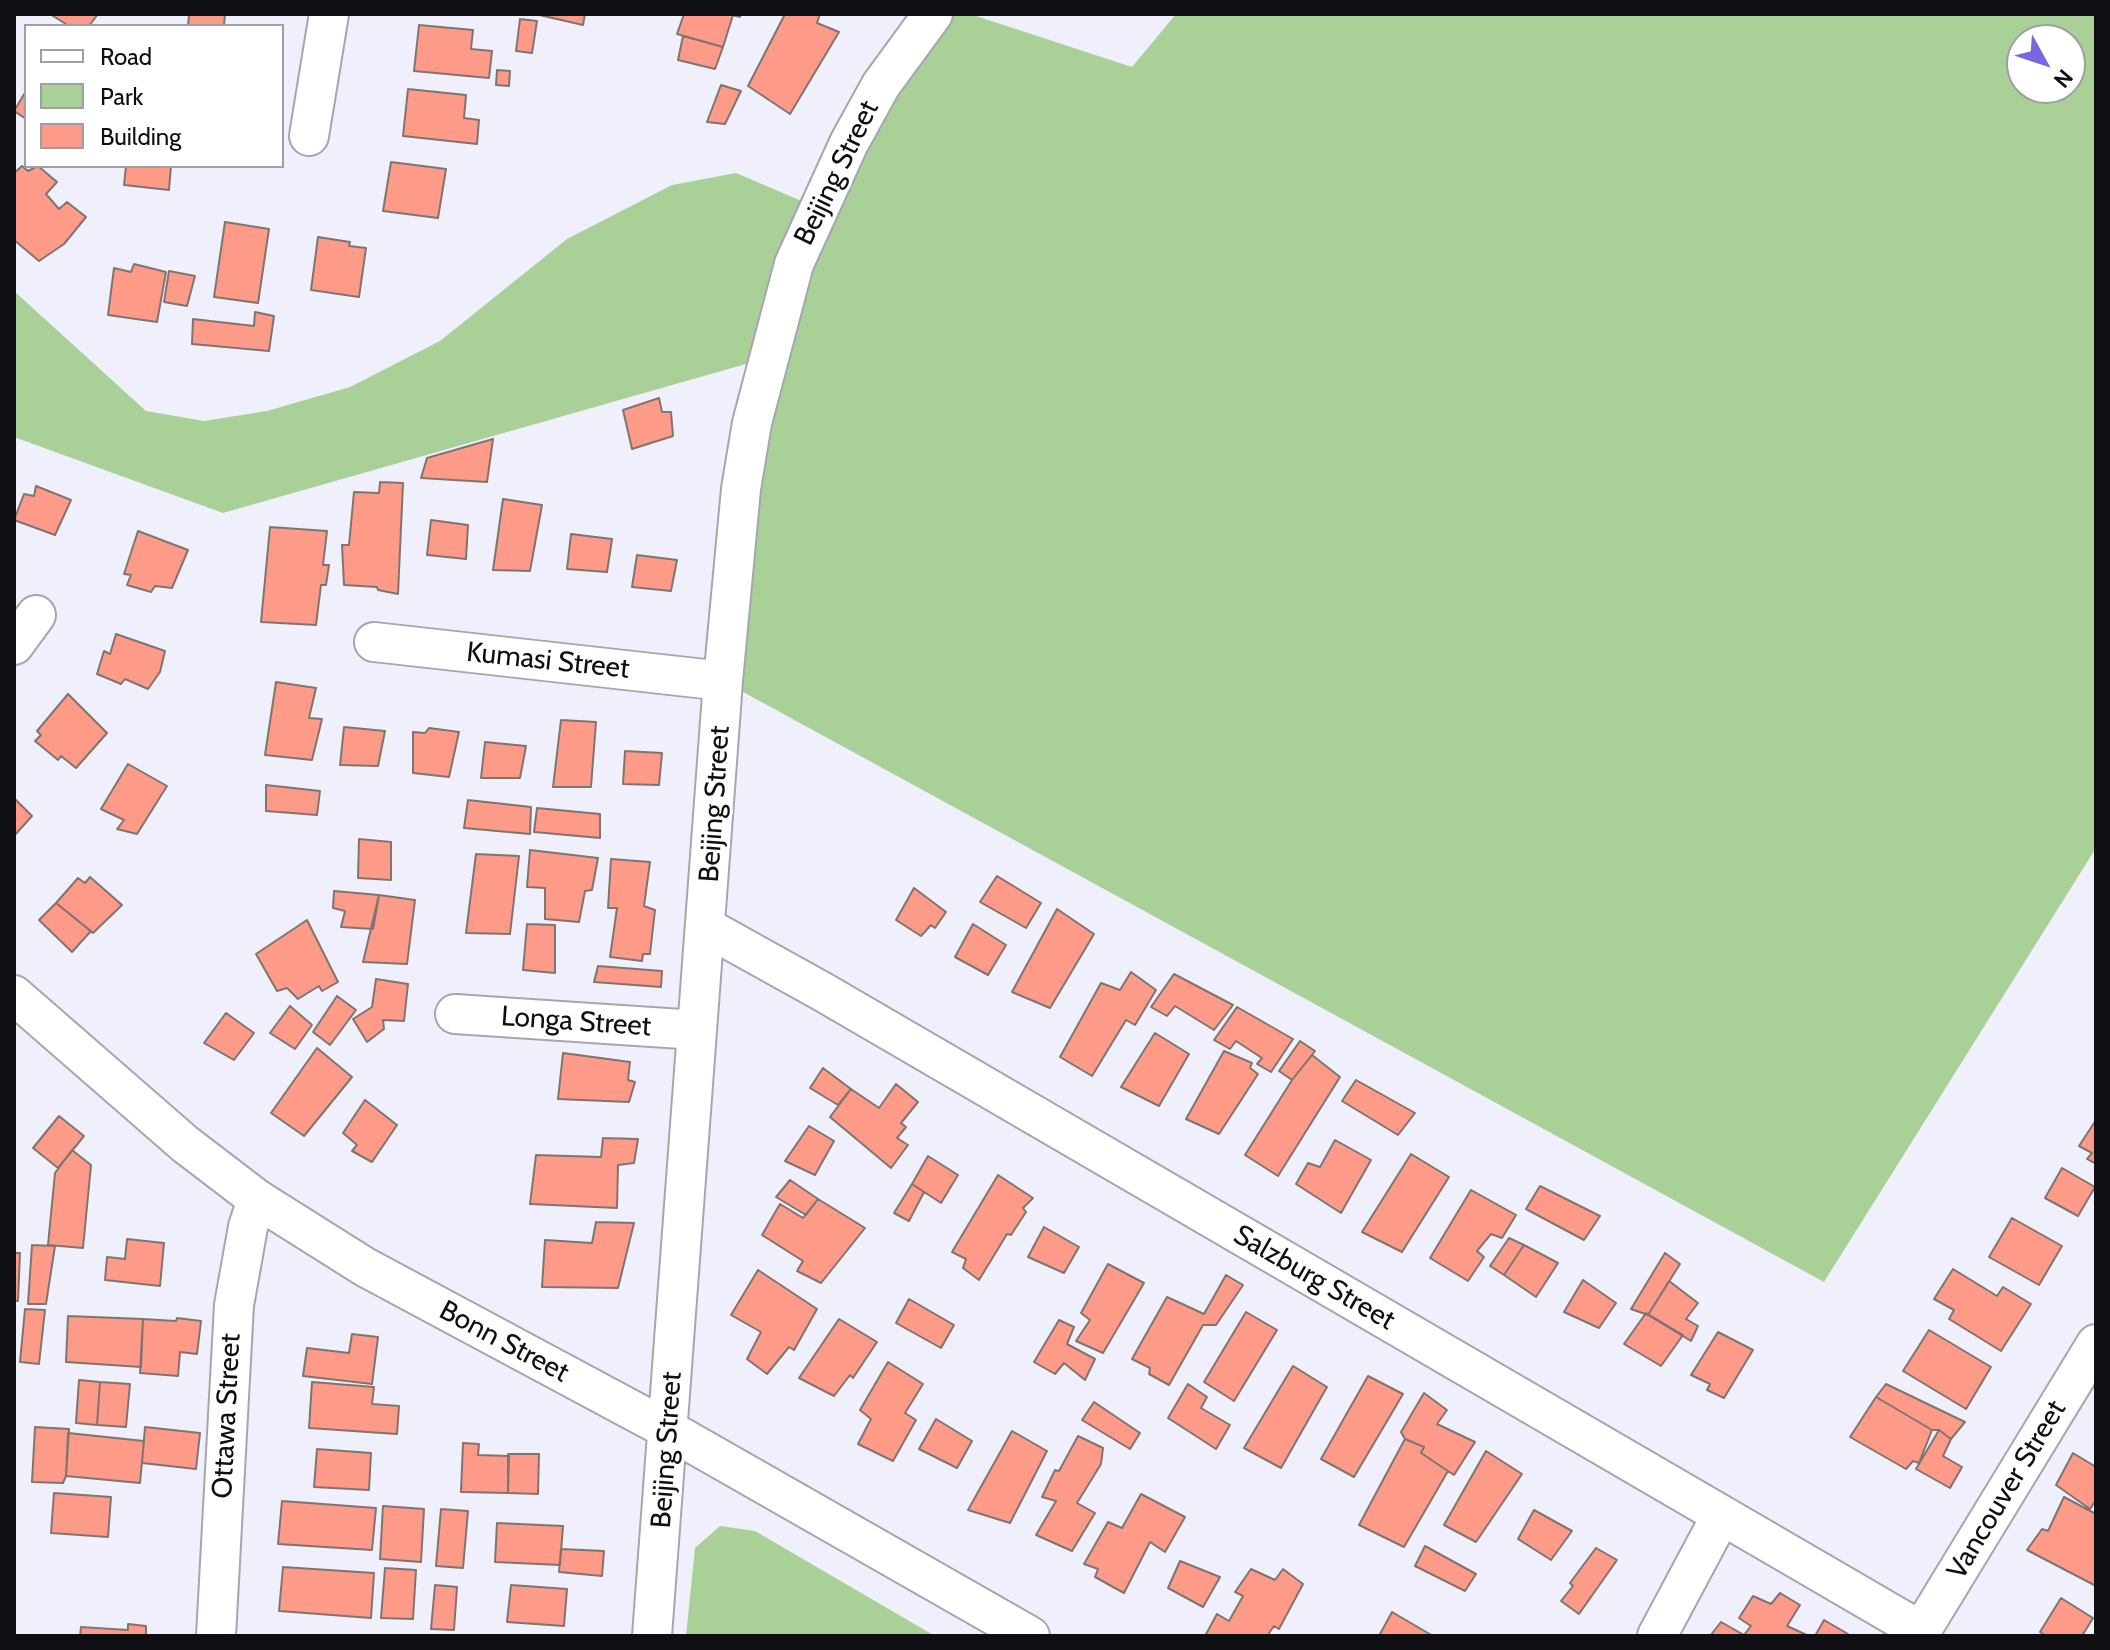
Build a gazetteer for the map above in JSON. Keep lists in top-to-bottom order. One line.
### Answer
{"streets":{"street":["Beijing Street","Kumasi Street","Longa Street","Salzburg Street","Bonn Street","Ottawa Street","Vancouver Street"]},"crossings":[["Beijing Street","Kumasi Street"],["Beijing Street","Longa Street"],["Beijing Street","Salzburg Street"],["Beijing Street","Bonn Street"],["Salzburg Street","Vancouver Street"],["Bonn Street","Ottawa Street"]],"legend":["Road","Park","Building"],"north":"bottom right"}
